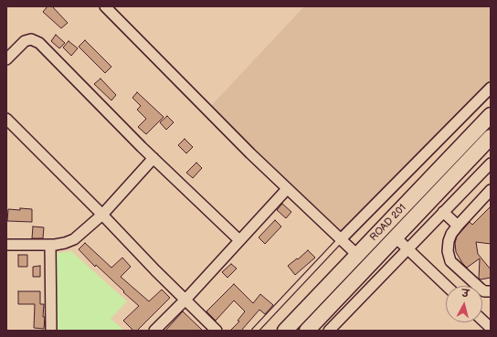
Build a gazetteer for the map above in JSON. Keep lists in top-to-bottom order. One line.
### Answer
{"streets":{"main road":["ROAD 201"]},"north":"top"}
